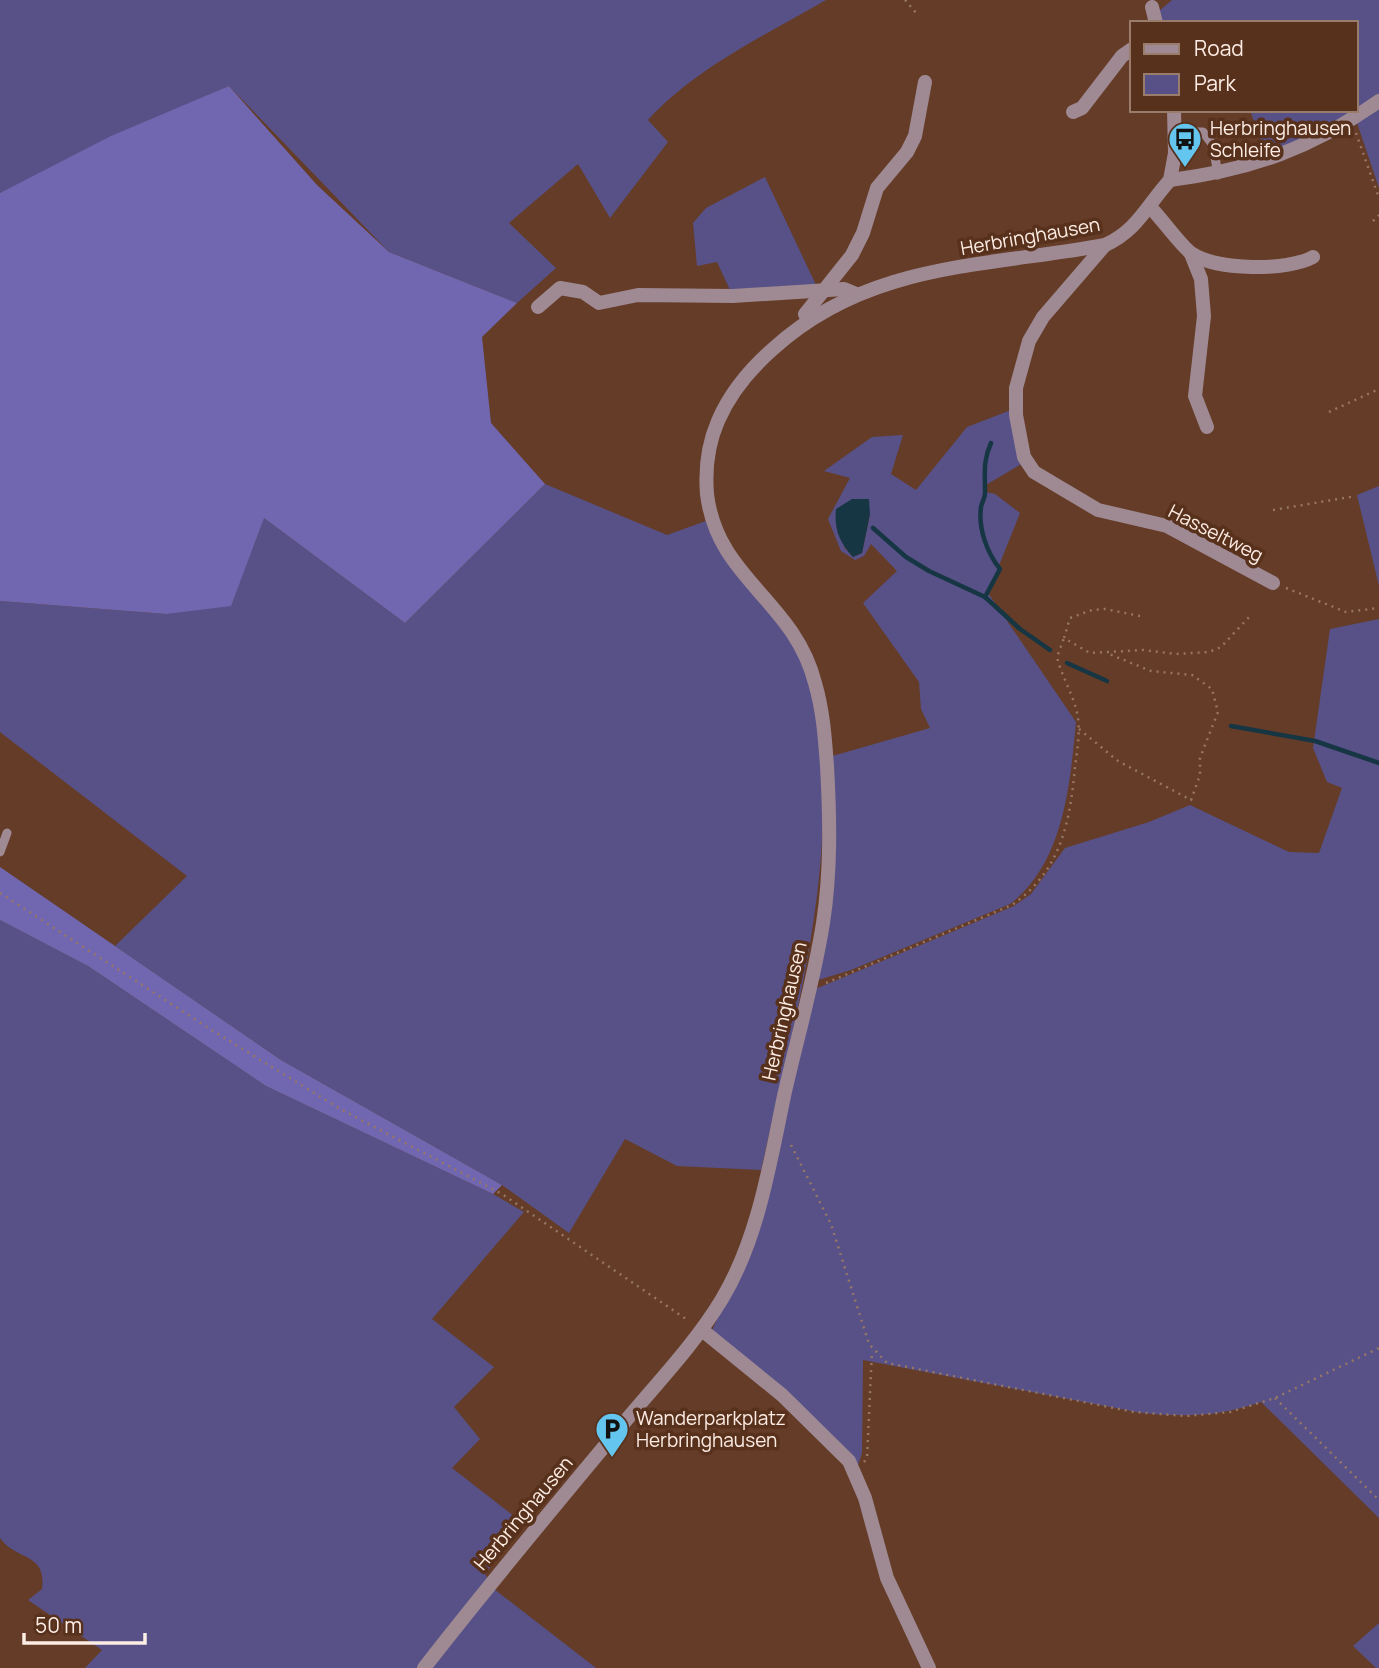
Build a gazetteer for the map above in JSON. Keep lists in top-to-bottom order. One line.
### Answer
{"streets":{"street":["Herbringhausen","Hasseltweg"]},"crossings":[["Herbringhausen","Hasseltweg"]],"places":{"bus stop":["Herbringhausen Schleife"],"parking":["Wanderparkplatz Herbringhausen"]},"legend":["Road","Park"],"scale_bar":"50 m"}
